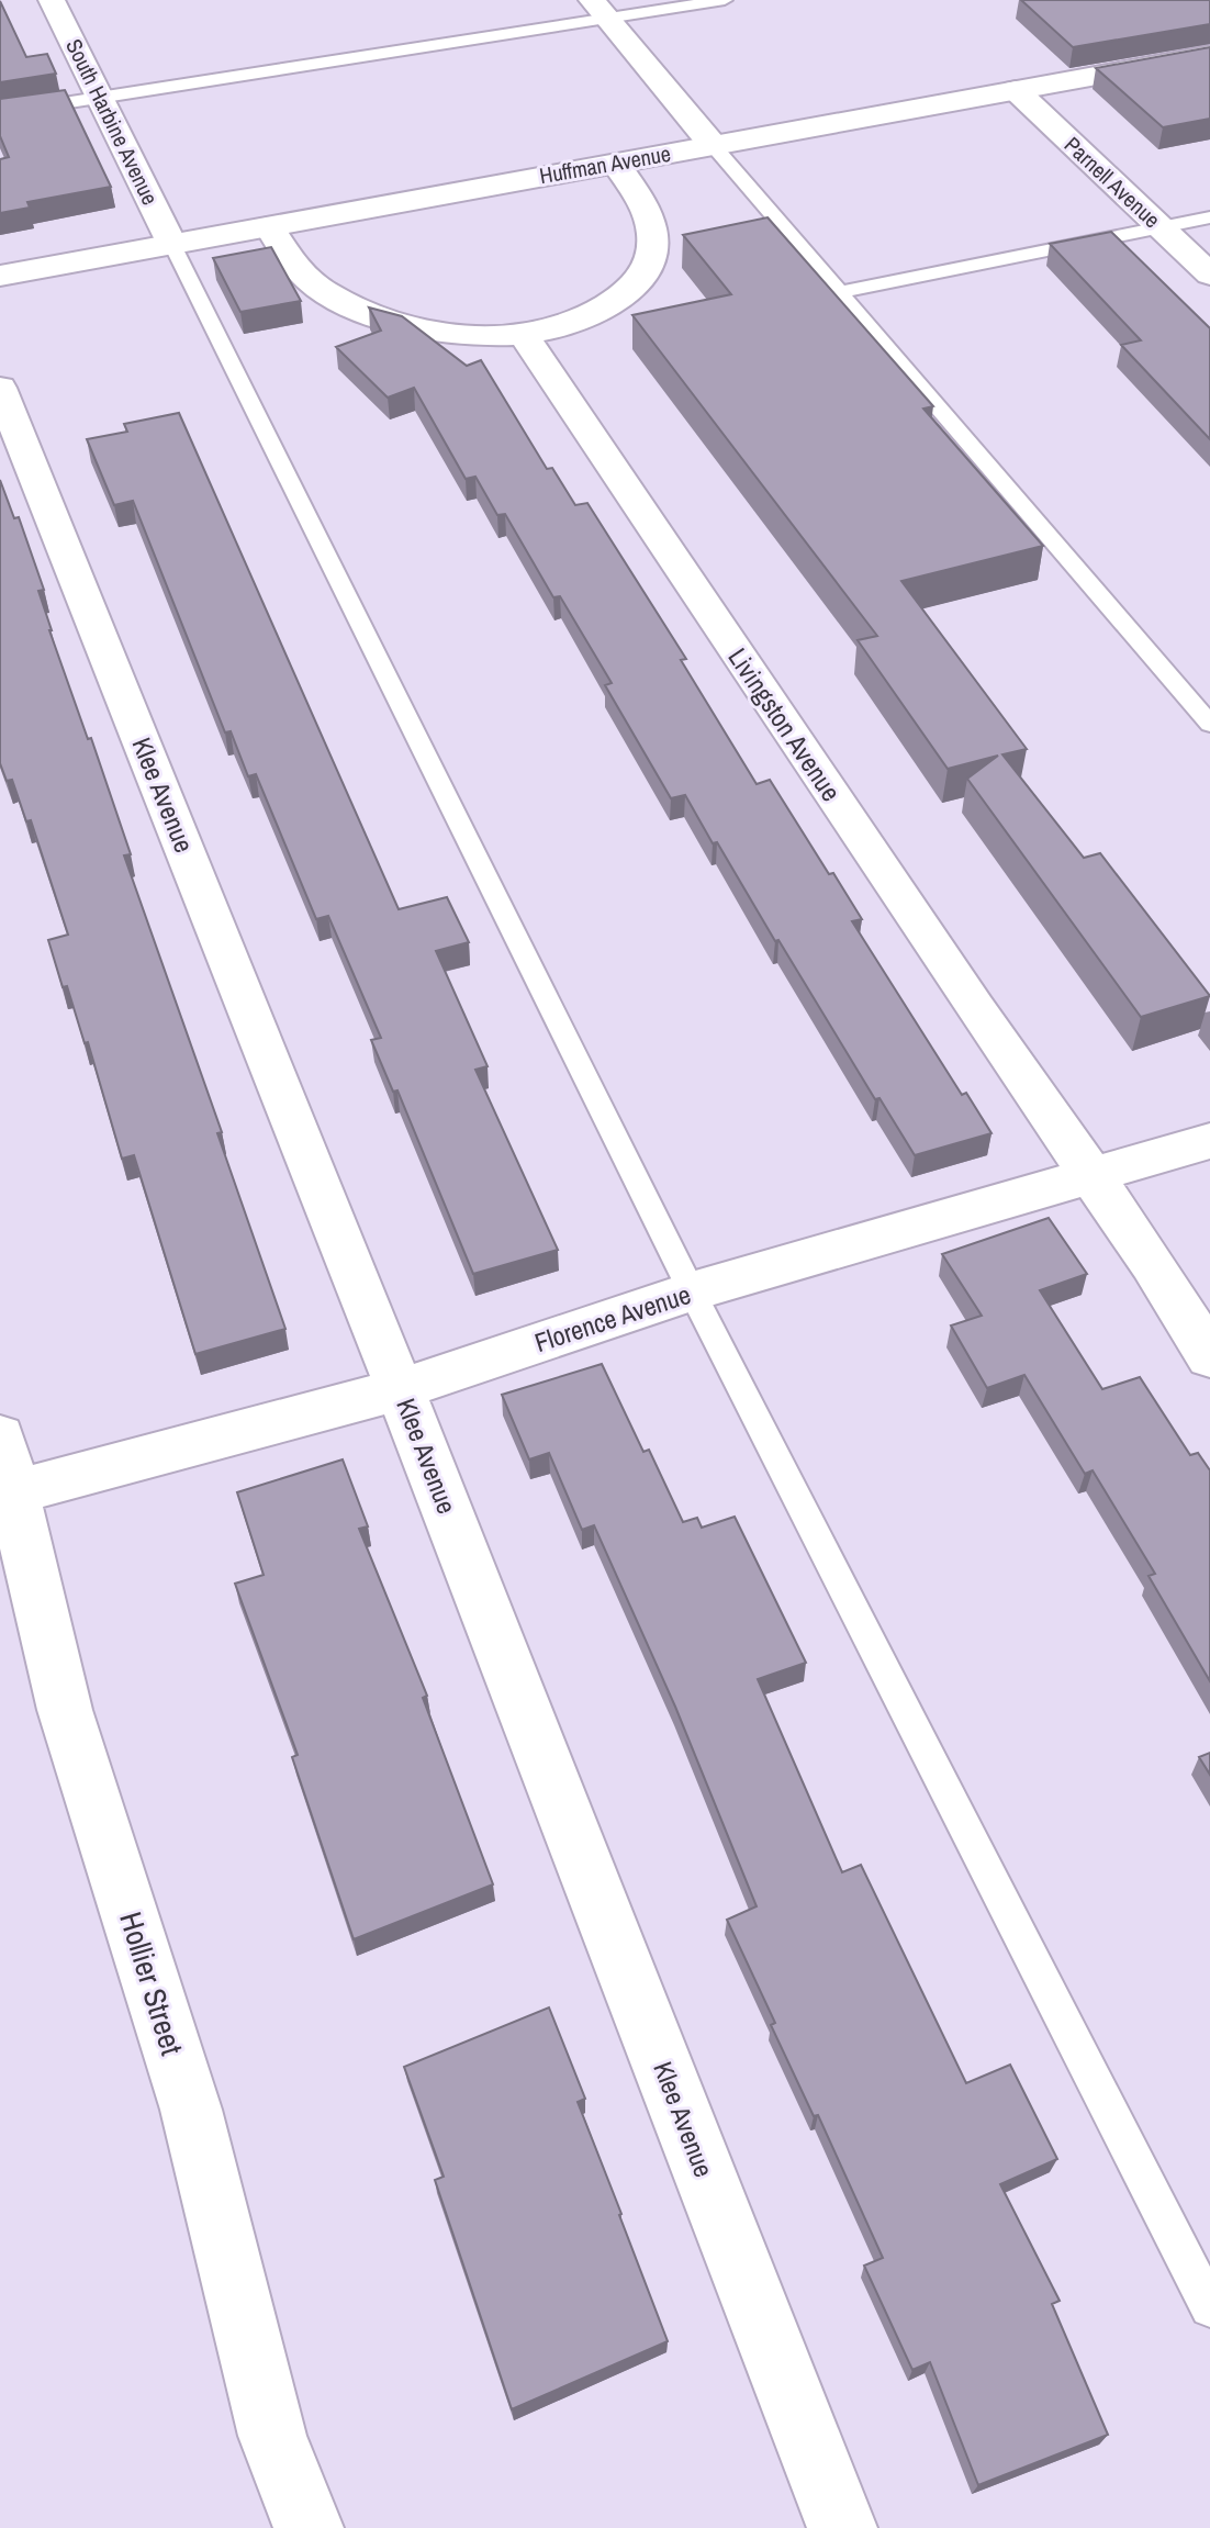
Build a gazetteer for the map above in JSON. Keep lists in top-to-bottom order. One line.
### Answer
{"streets":{"street":["South Harbine Avenue","Huffman Avenue","Parnell Avenue","Livingston Avenue","Klee Avenue","Florence Avenue","Hollier Street"]},"crossings":[["South Harbine Avenue","Huffman Avenue"],["Huffman Avenue","Parnell Avenue"],["Livingston Avenue","Florence Avenue"],["Klee Avenue","Florence Avenue"],["Florence Avenue","Hollier Street"]]}
